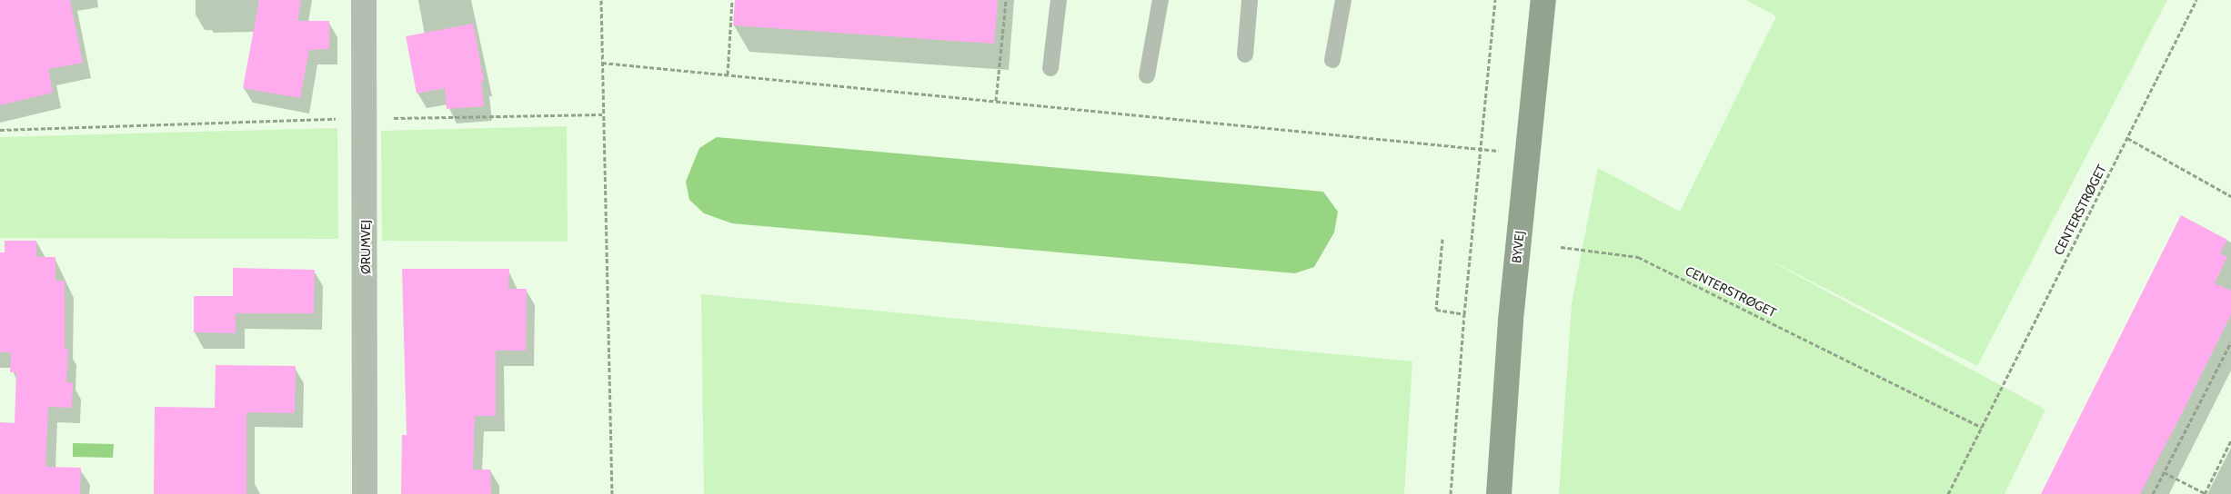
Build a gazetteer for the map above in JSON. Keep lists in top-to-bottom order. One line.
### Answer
{"streets":{"street":["ØRUMVEJ","BYVEJ"],"path":["CENTERSTRØGET"]}}
